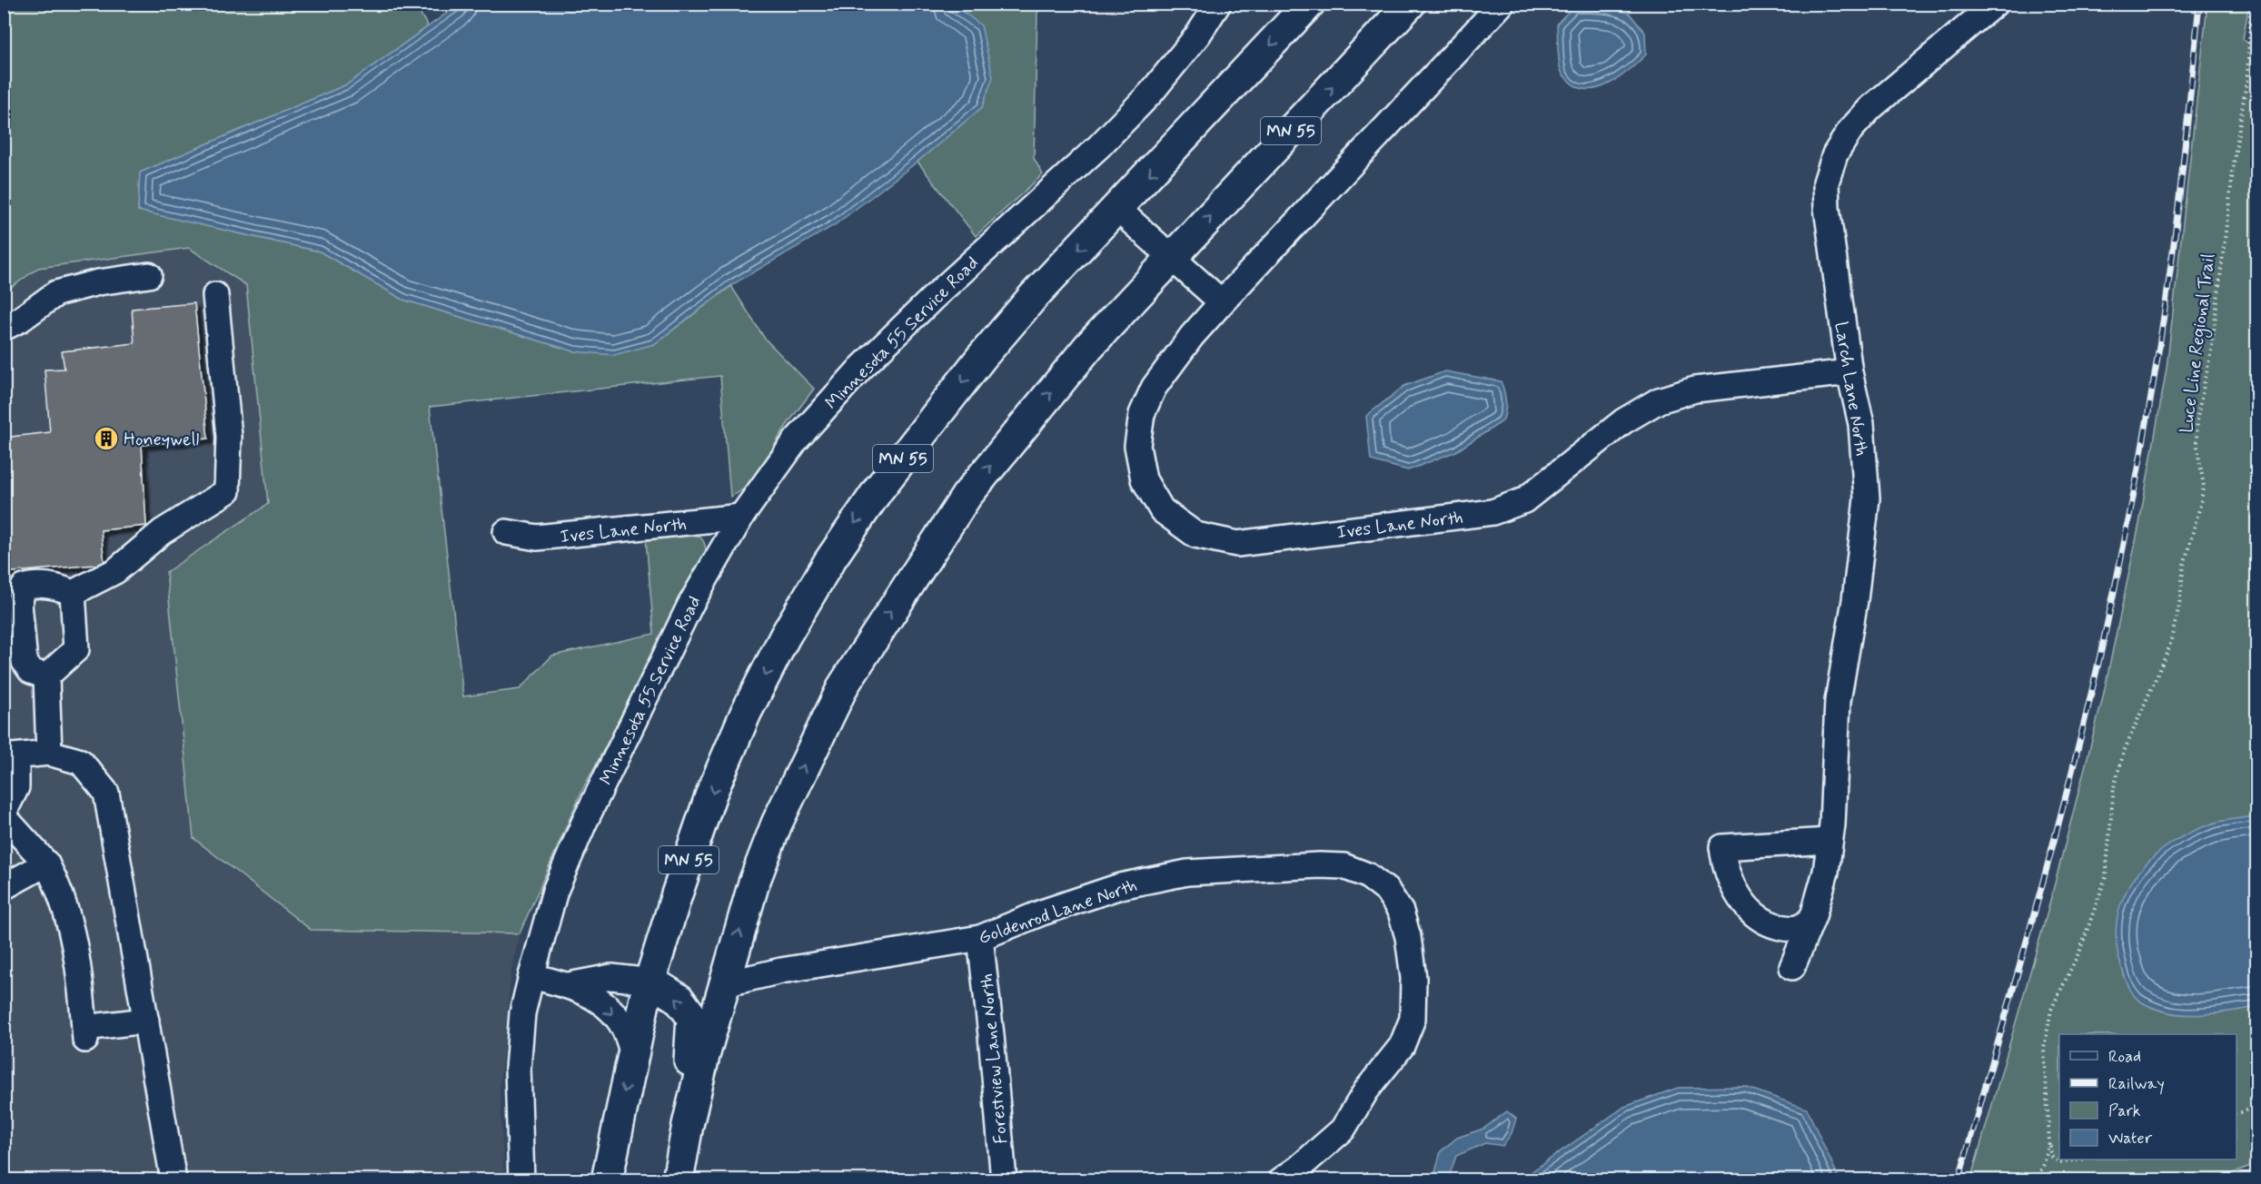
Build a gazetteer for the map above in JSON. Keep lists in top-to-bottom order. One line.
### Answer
{"streets":{"highway":["MN 55"],"street":["Minnesota 55 Service Road","Larch Lane North","Ives Lane North","Goldenrod Lane North","Forestview Lane North"],"path":["Luce Line Regional Trail"]},"crossings":[["MN 55","Goldenrod Lane North"],["Minnesota 55 Service Road","Ives Lane North"],["Larch Lane North","Ives Lane North"],["Goldenrod Lane North","Forestview Lane North"]],"places":{"building":["Honeywell"]},"legend":["Road","Railway","Park","Water"]}
